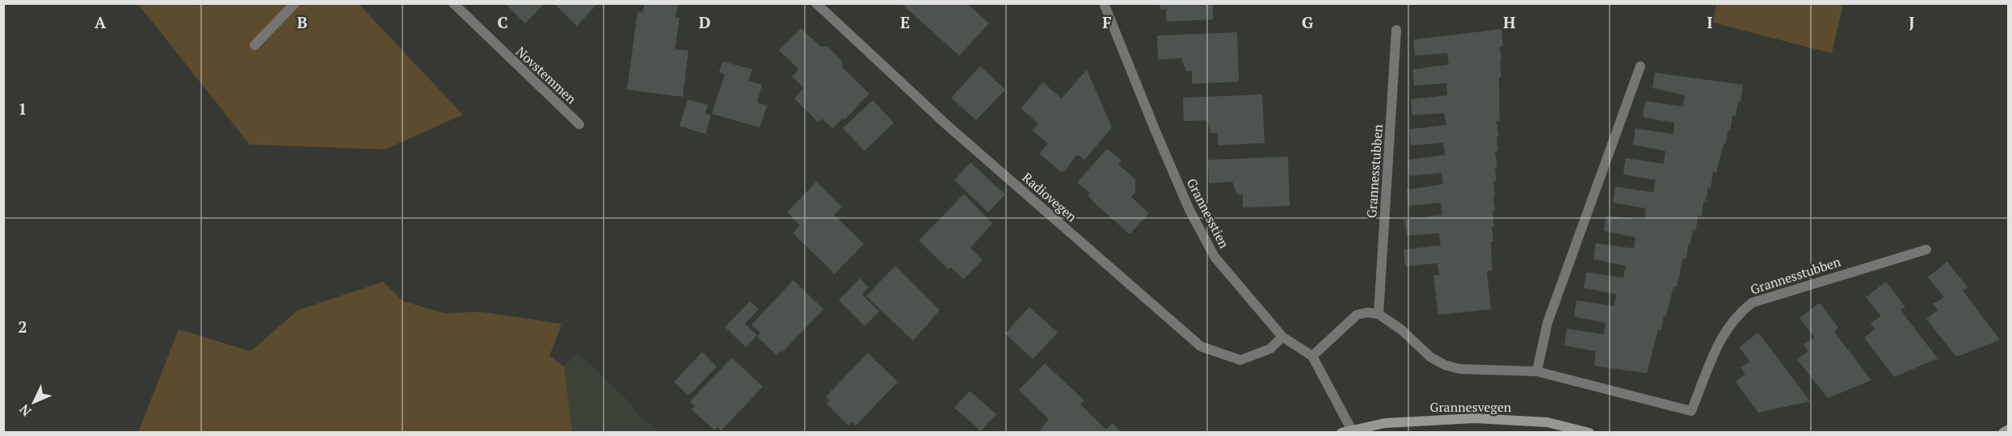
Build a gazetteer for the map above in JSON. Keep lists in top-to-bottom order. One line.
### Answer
{"streets":{"street":["Novstemmen","Grannesstubben","Radiovegen","Grannesstien","Grannesvegen"]},"crossings":[["Radiovegen","Grannesstien"],["Grannesstien","Grannesvegen"]],"north":"bottom left","grid":{"columns":["A","B","C","D","E","F","G","H","I","J"],"rows":["1","2"]}}
